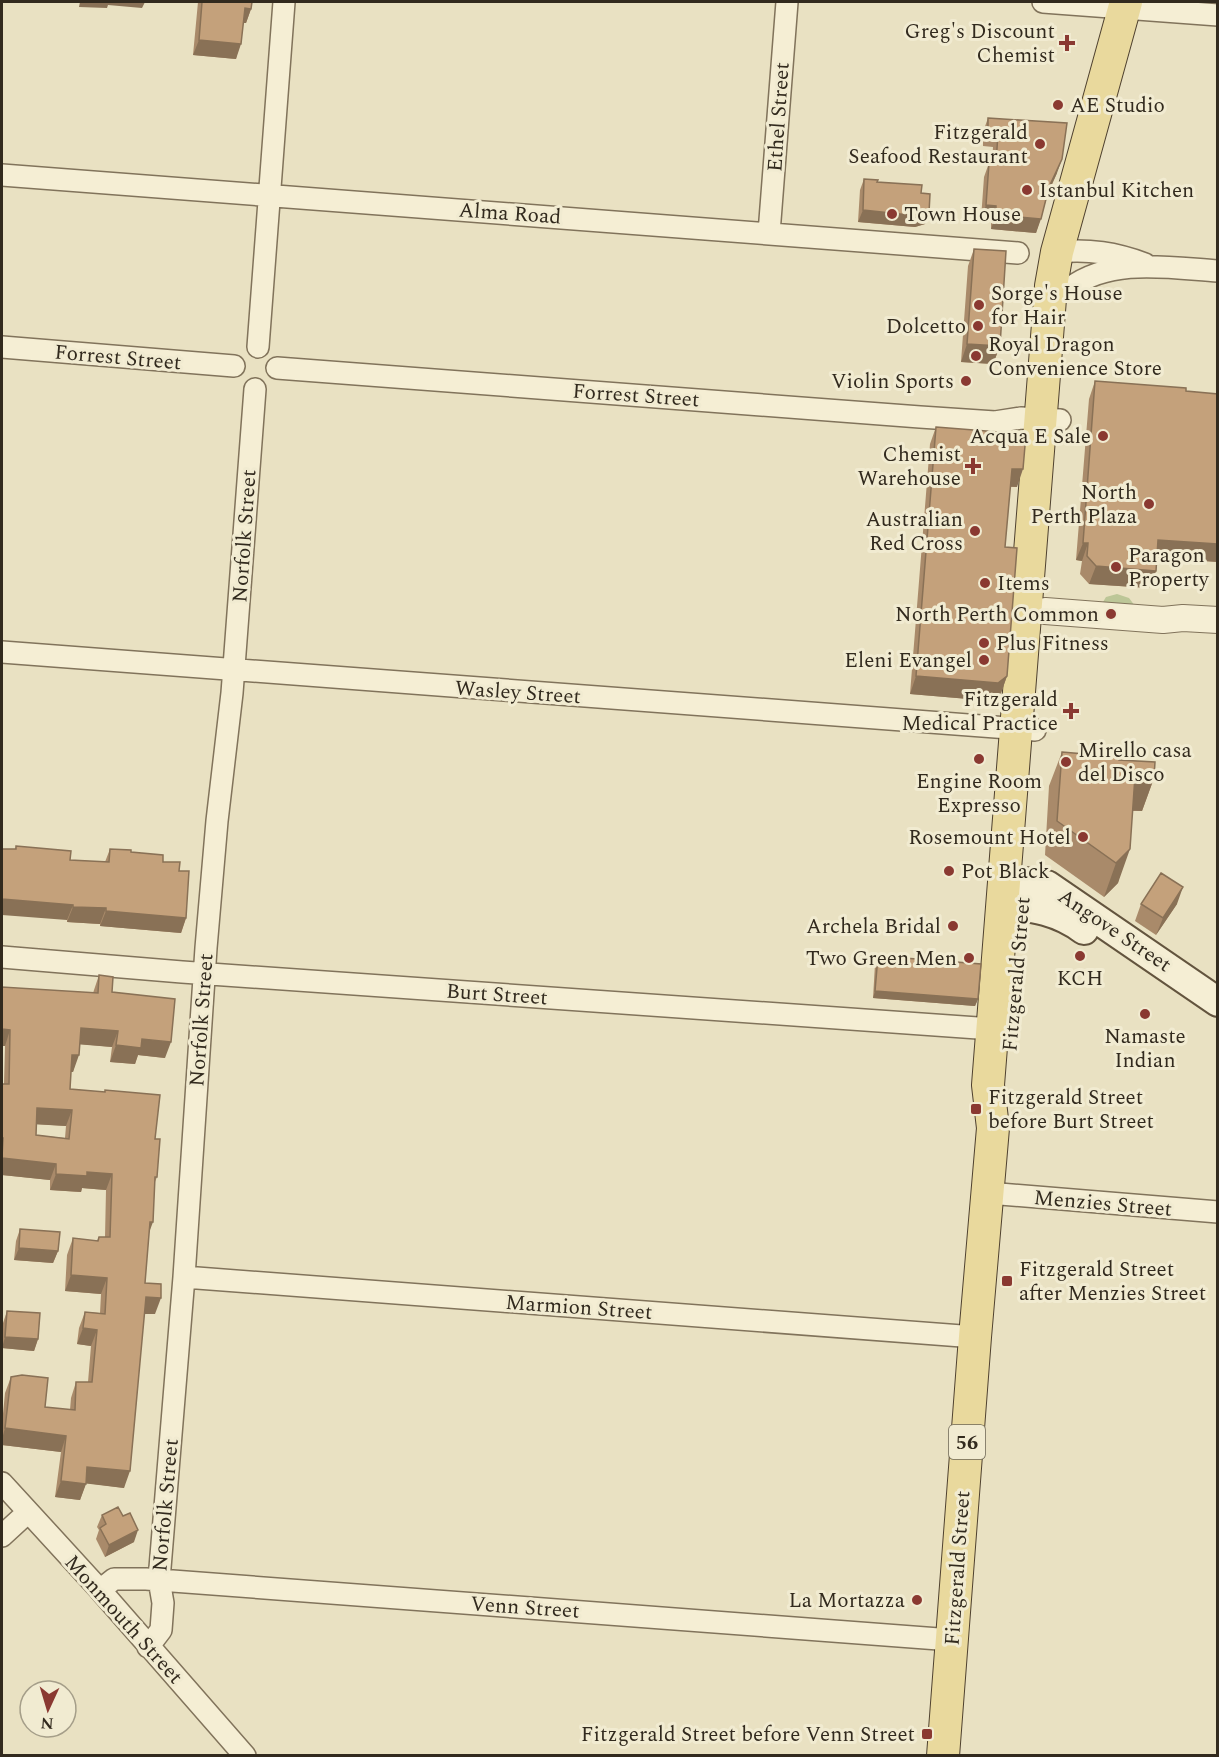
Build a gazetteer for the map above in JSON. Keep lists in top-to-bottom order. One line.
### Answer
{"streets":{"main road":["Angove Street","Fitzgerald Street","56"],"street":["Ethel Street","Alma Road","Forrest Street","Norfolk Street","Wasley Street","Burt Street","Menzies Street","Marmion Street","Venn Street","Monmouth Street"]},"crossings":[["Ethel Street","Alma Road"],["Forrest Street","Norfolk Street"],["Forrest Street","Fitzgerald Street"],["Norfolk Street","Wasley Street"],["Norfolk Street","Burt Street"],["Norfolk Street","Marmion Street"],["Norfolk Street","Venn Street"],["Norfolk Street","Monmouth Street"],["Wasley Street","Fitzgerald Street"],["Angove Street","Fitzgerald Street"],["Fitzgerald Street","Burt Street"],["Fitzgerald Street","Menzies Street"],["Fitzgerald Street","Marmion Street"],["Fitzgerald Street","Venn Street"],["Venn Street","Monmouth Street"]],"places":{"health":["Greg's Discount Chemist","Chemist Warehouse","Fitzgerald Medical Practice"],"other":["AE Studio","Fitzgerald Seafood Restaurant","Istanbul Kitchen","Town House","Sorge's House for Hair","Dolcetto","Royal Dragon Convenience Store","Violin Sports","Acqua E Sale","North Perth Plaza","Australian Red Cross","Paragon Property","Items","North Perth Common","Plus Fitness","Eleni Evangel","Engine Room Expresso","Mirello casa del Disco","Rosemount Hotel","Pot Black","Archela Bridal","KCH","Two Green Men","Namaste Indian","La Mortazza"],"transit":["Fitzgerald Street before Burt Street","Fitzgerald Street after Menzies Street","Fitzgerald Street before Venn Street"]},"north":"bottom"}
